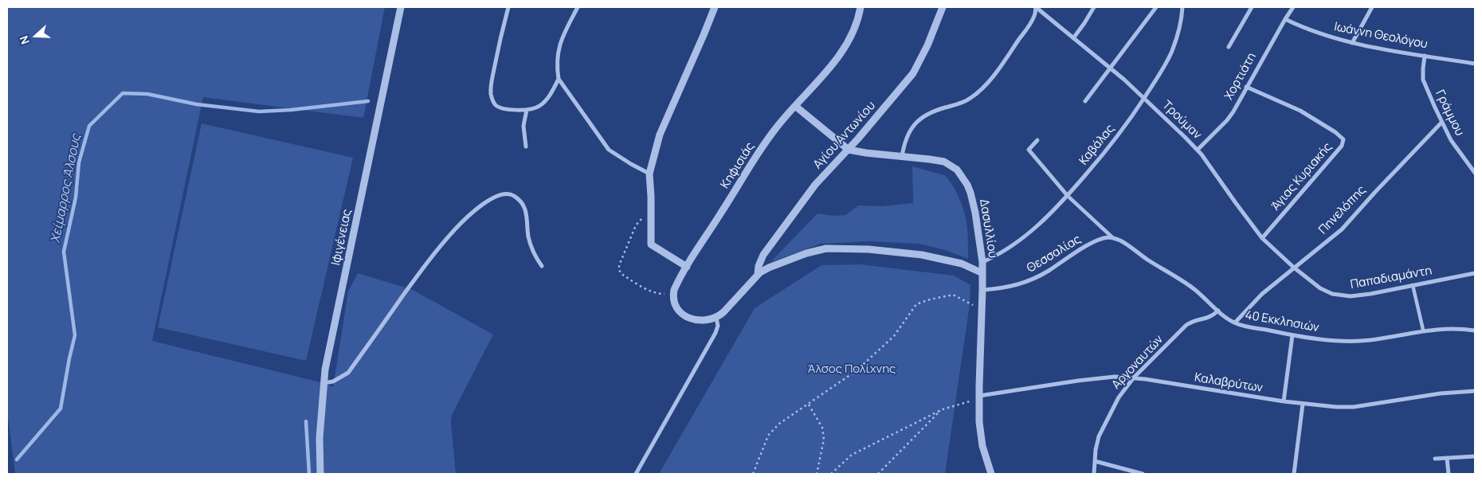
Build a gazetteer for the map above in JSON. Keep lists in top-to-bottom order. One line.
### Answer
{"streets":{"street":["Ιωάννη Θεολόγου","Χορτιάτη","Γράμμου","Τρούμαν","Αγίου Αντωνίου","Καβάλας","Κηφισιάς","Άγιας Κυριακής","Πηνελόπης","Δασυλλίου","Ιφιγένειας","Θεσσαλίας","Παπαδιαμάντη","40 Εκκλησιών","Αργοναυτών","Καλαβρύτων"]},"crossings":[["Ιωάννη Θεολόγου","Χορτιάτη"],["Ιωάννη Θεολόγου","Γράμμου"],["Χορτιάτη","Τρούμαν"],["Χορτιάτη","Άγιας Κυριακής"],["Γράμμου","Πηνελόπης"],["Τρούμαν","Καβάλας"],["Τρούμαν","Άγιας Κυριακής"],["Τρούμαν","Πηνελόπης"],["Τρούμαν","Παπαδιαμάντη"],["Αγίου Αντωνίου","Δασυλλίου"],["Καβάλας","Δασυλλίου"],["Κηφισιάς","Δασυλλίου"],["Πηνελόπης","Παπαδιαμάντη"],["Πηνελόπης","40 Εκκλησιών"],["Δασυλλίου","Θεσσαλίας"],["Δασυλλίου","Καλαβρύτων"],["Θεσσαλίας","40 Εκκλησιών"],["40 Εκκλησιών","Αργοναυτών"],["Αργοναυτών","Καλαβρύτων"]],"water":["Χείμαρρος Άλσους"],"parks":["Άλσος Πολίχνης"],"north":"left"}
